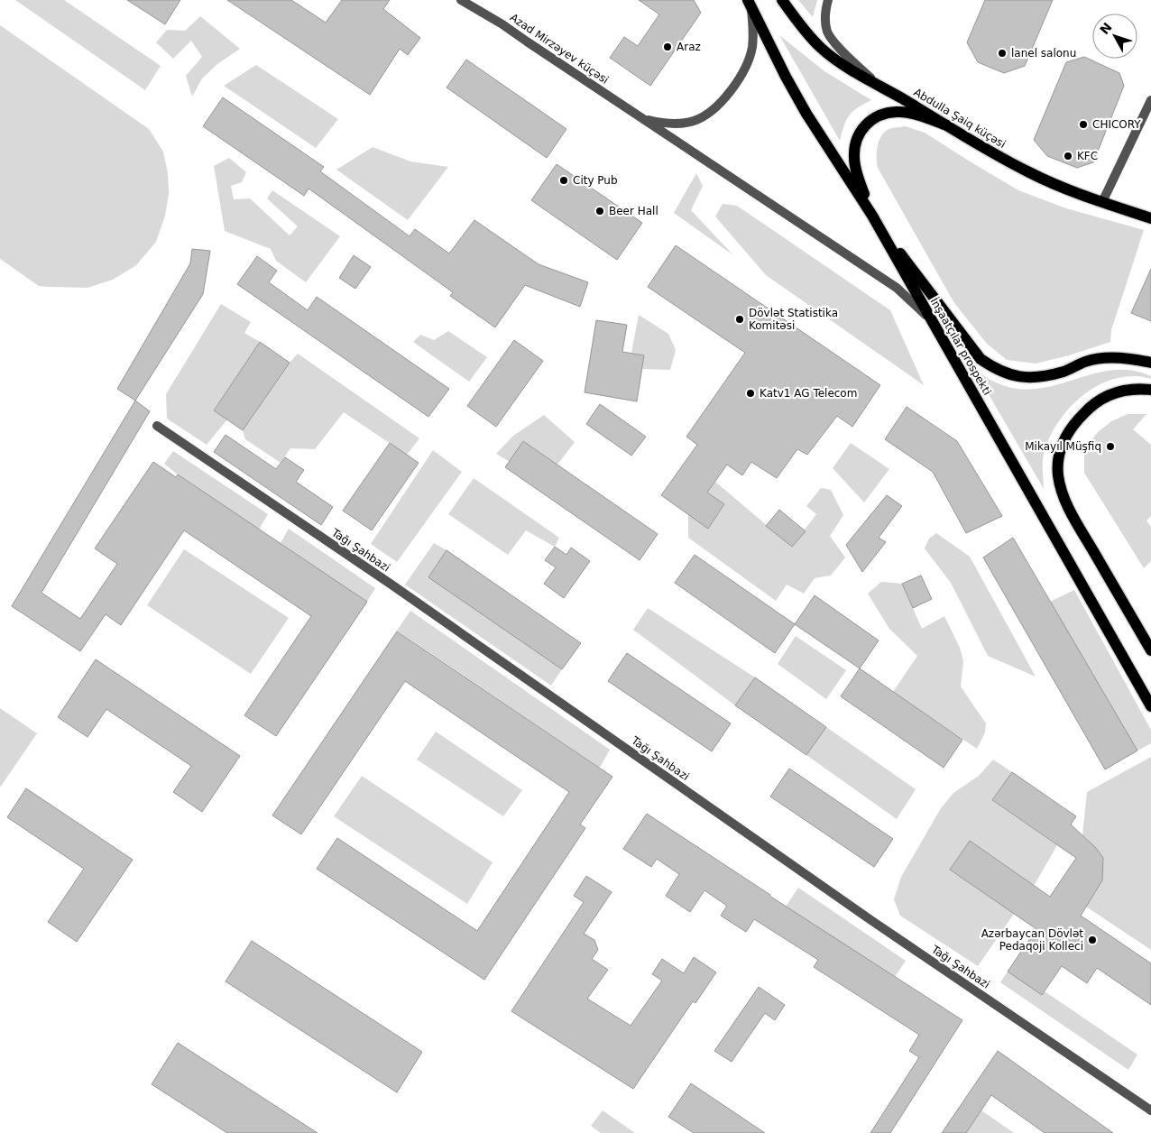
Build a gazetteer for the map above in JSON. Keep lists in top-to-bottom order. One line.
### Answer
{"streets":{"main road":["Abdulla Şaiq küçəsi","İnşaatçılar prospekti"],"street":["Azad Mirzəyev küçəsi","Tağı Şahbazi"]},"crossings":[["Azad Mirzəyev küçəsi","İnşaatçılar prospekti"]],"places":["Araz","lanel salonu","CHICORY","KFC","City Pub","Beer Hall","Dövlət Statistika Komitəsi","Katv1 AG Telecom","Mikayıl Müşfiq","Azərbaycan Dövlət Pedaqoji Kolleci"],"north":"top left"}
